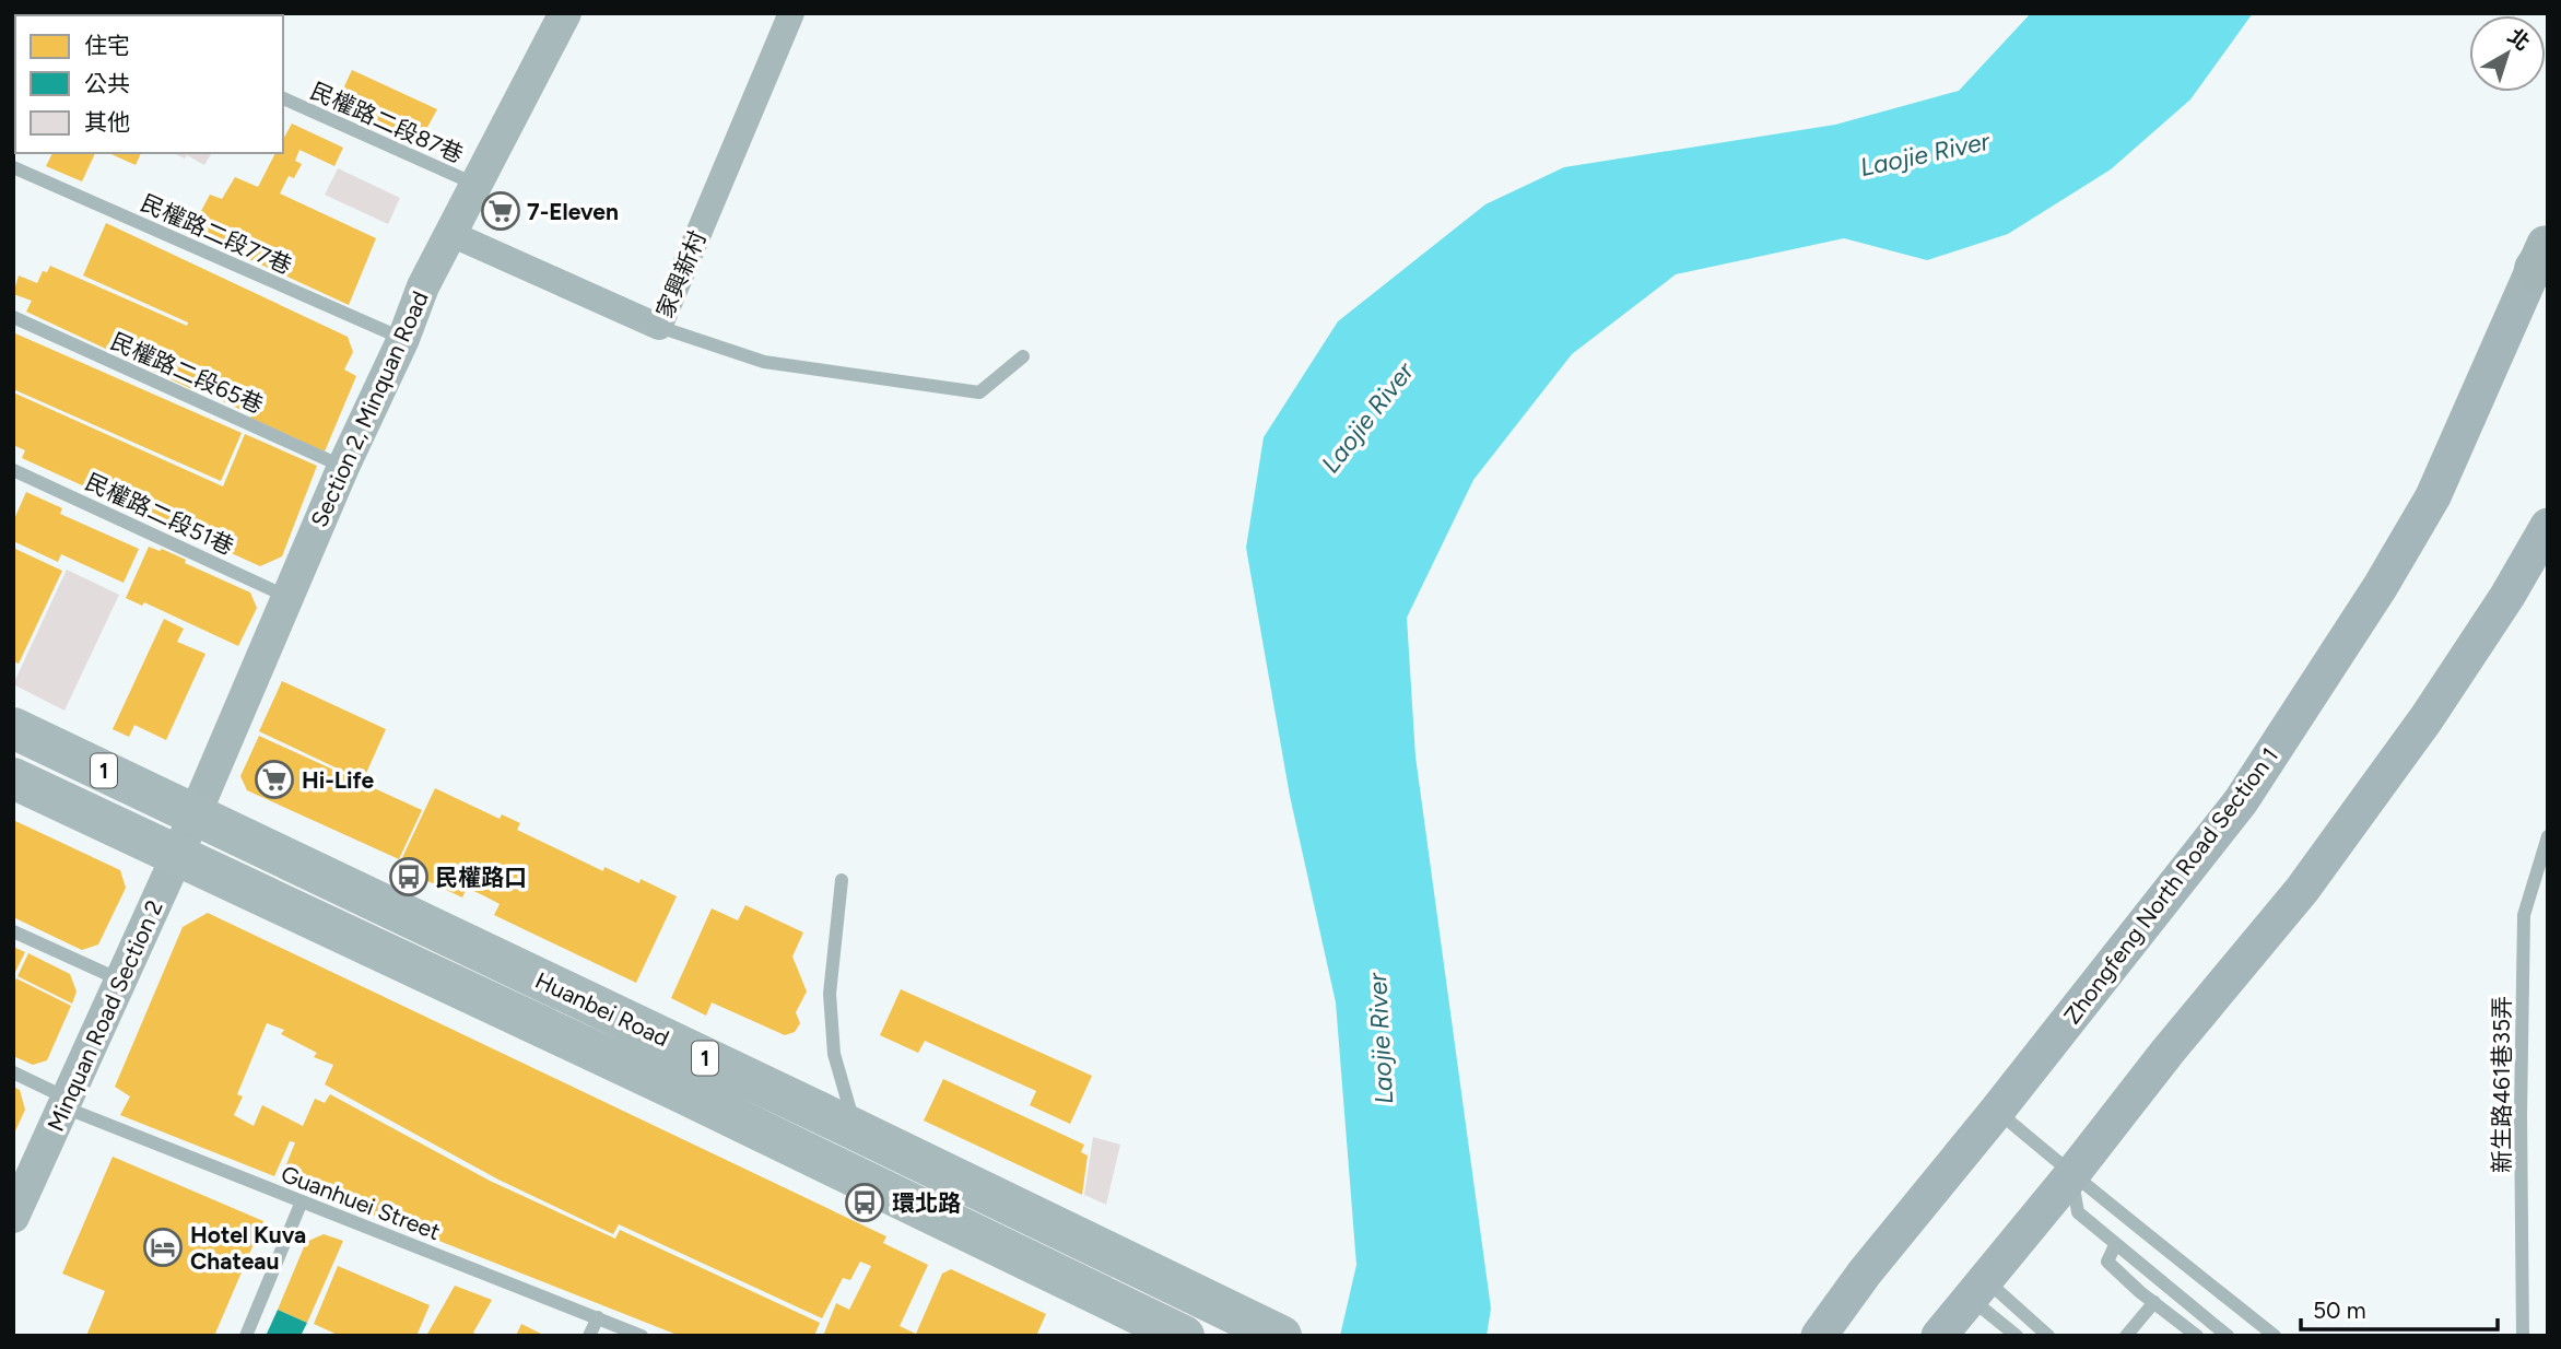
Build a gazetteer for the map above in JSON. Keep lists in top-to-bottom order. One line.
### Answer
{"streets":{"main road":["1","Zhongfeng North Road Section 1","Huanbei Road"],"street":["家興新村","Section 2, Minquan Road","Minquan Road Section 2"],"lane":["民權路二段87巷","民權路二段77巷","民權路二段65巷","民權路二段51巷","新生路461巷35弄","Guanhuei Street"]},"crossings":[["民權路二段87巷","Section 2, Minquan Road"],["民權路二段77巷","Section 2, Minquan Road"],["家興新村","Section 2, Minquan Road"],["民權路二段65巷","Section 2, Minquan Road"],["Section 2, Minquan Road","民權路二段51巷"],["Section 2, Minquan Road","1"],["Section 2, Minquan Road","Huanbei Road"],["Section 2, Minquan Road","Minquan Road Section 2"],["1","Huanbei Road"],["1","Minquan Road Section 2"],["Huanbei Road","Minquan Road Section 2"],["Minquan Road Section 2","Guanhuei Street"]],"water":["Laojie River"],"places":{"supermarket":["7-Eleven","Hi-Life"],"bus stop":["民權路口","環北路"],"hotel":["Hotel Kuva Chateau"]},"legend":["住宅","公共","其他"],"scale_bar":"50 m","north":"top right"}
